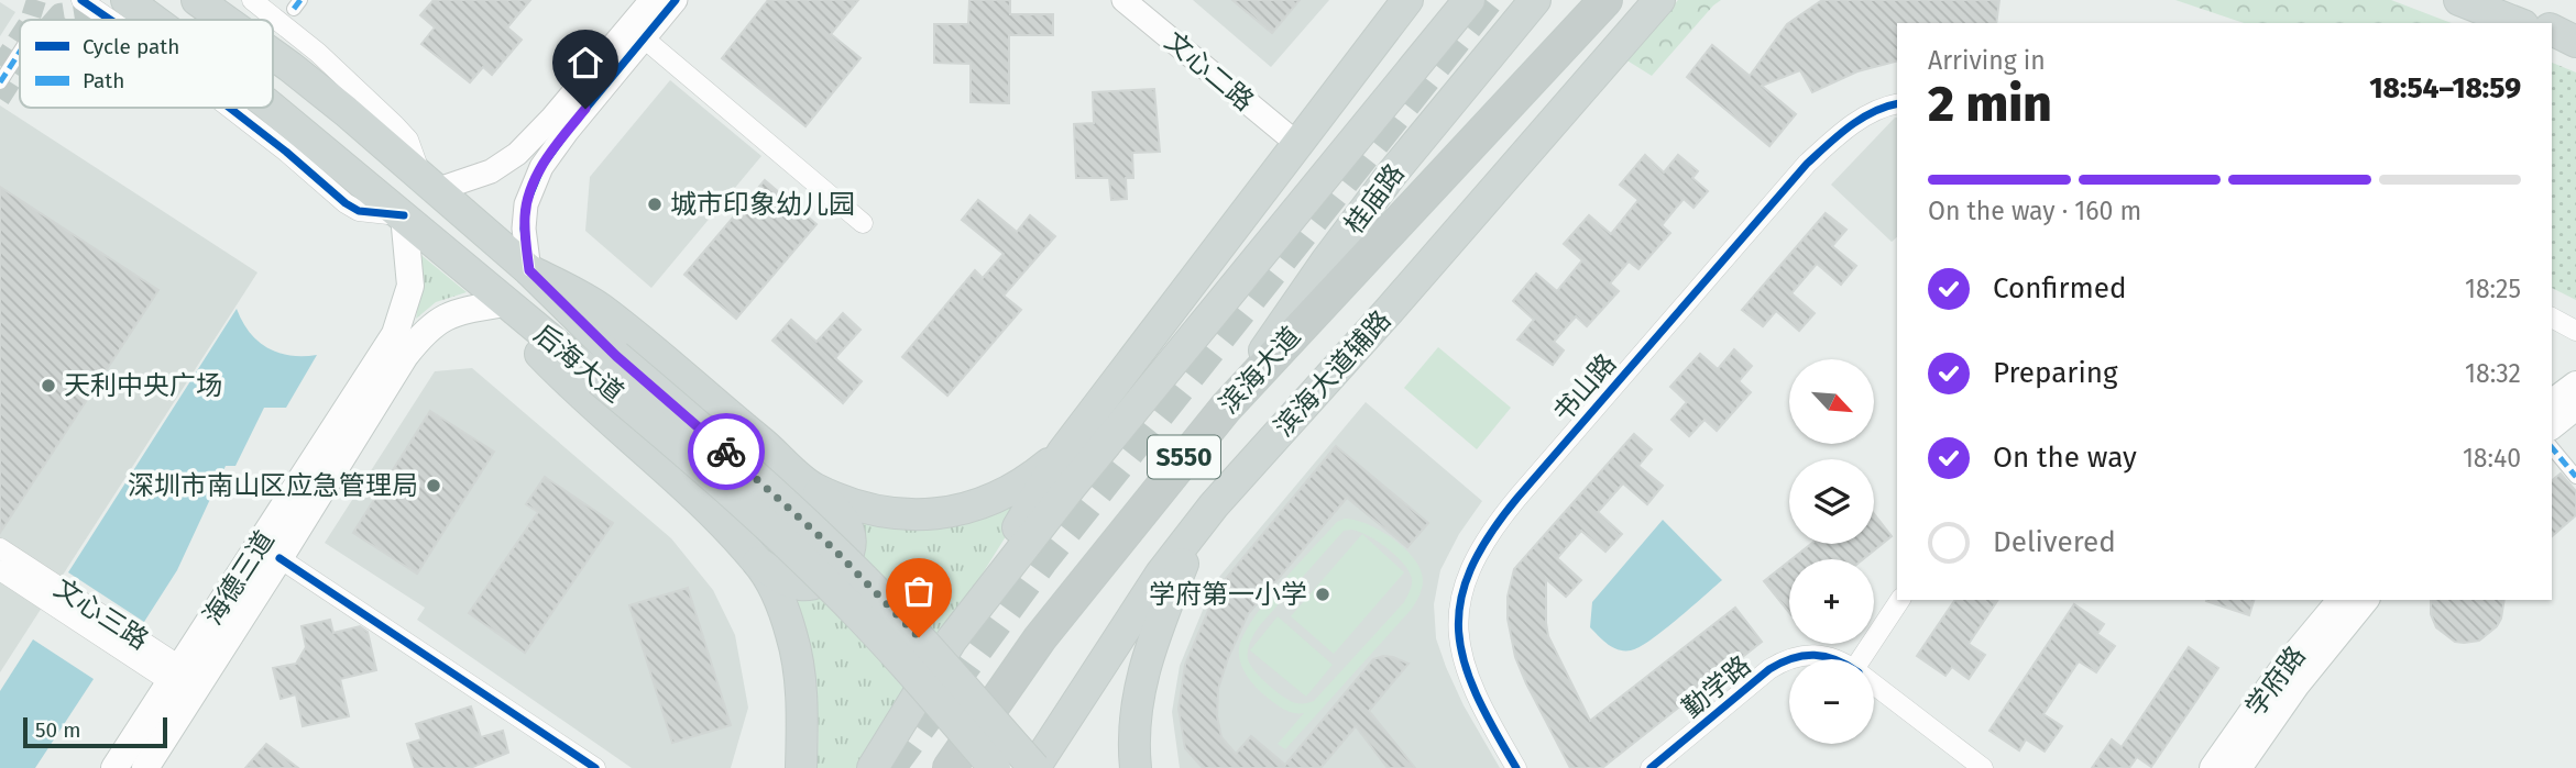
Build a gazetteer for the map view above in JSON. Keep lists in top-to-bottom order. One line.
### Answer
{"streets":{"highway":["滨海大道","S550"],"main road":["桂庙路","后海大道","滨海大道辅路","海德三道","学府路"],"street":["文心二路","书山路","文心三路","勤学路"]},"crossings":[["桂庙路","滨海大道"],["后海大道","滨海大道辅路"],["后海大道","海德三道"],["海德三道","文心三路"]],"places":["城市印象幼儿园","天利中央广场","深圳市南山区应急管理局","学府第一小学"],"legend":["Cycle path","Path"],"scale_bar":"50 m","north":"bottom right","page":{"heading":["2 min","Arriving in","18:54–18:59"],"bar":"On the way · 160 m","list":[["Confirmed","18:25"],["Preparing","18:32"],["On the way","18:40"],"Delivered"],"map_buttons":["+","−"],"scale":"50 m"}}
